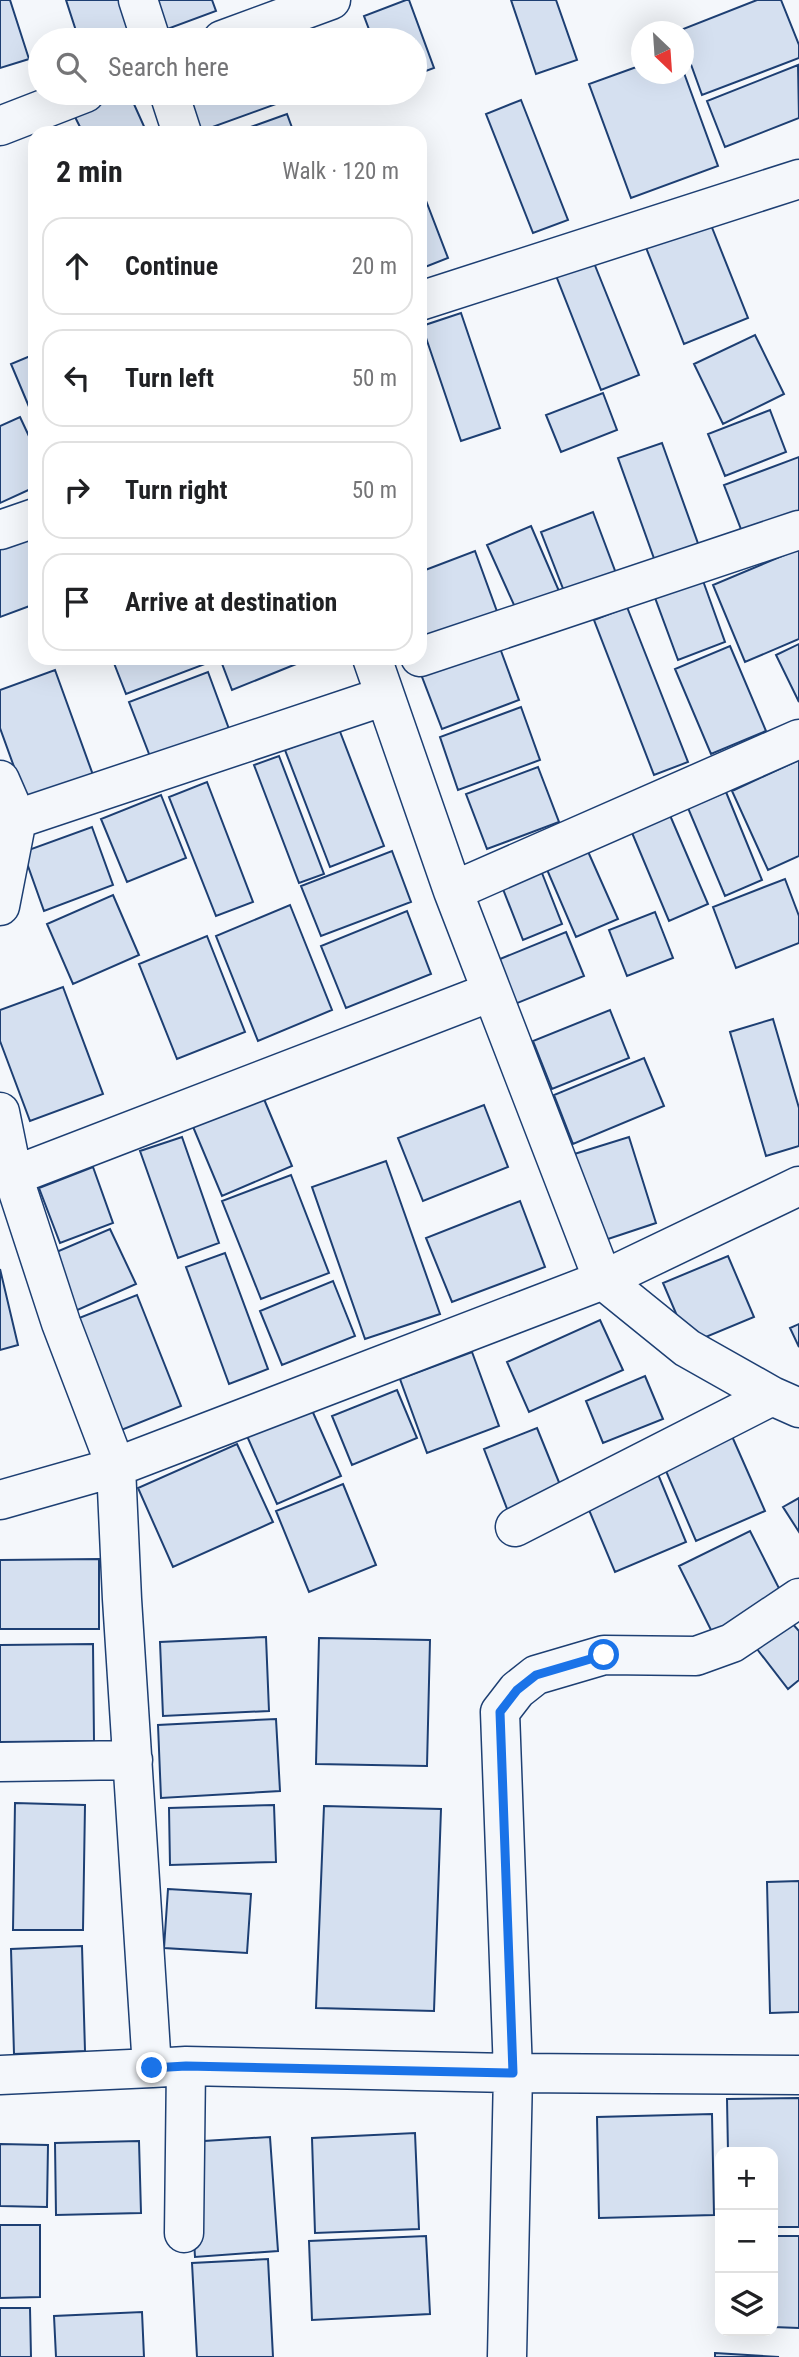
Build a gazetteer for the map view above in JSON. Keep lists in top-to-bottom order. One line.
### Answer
{"north":"bottom right","page":{"search":"Search here","heading":["2 min","Walk · 120 m"],"list":[["Continue","20 m"],["Turn left","50 m"],["Turn right","50 m"],"Arrive at destination"],"map_buttons":["+","−"]}}
